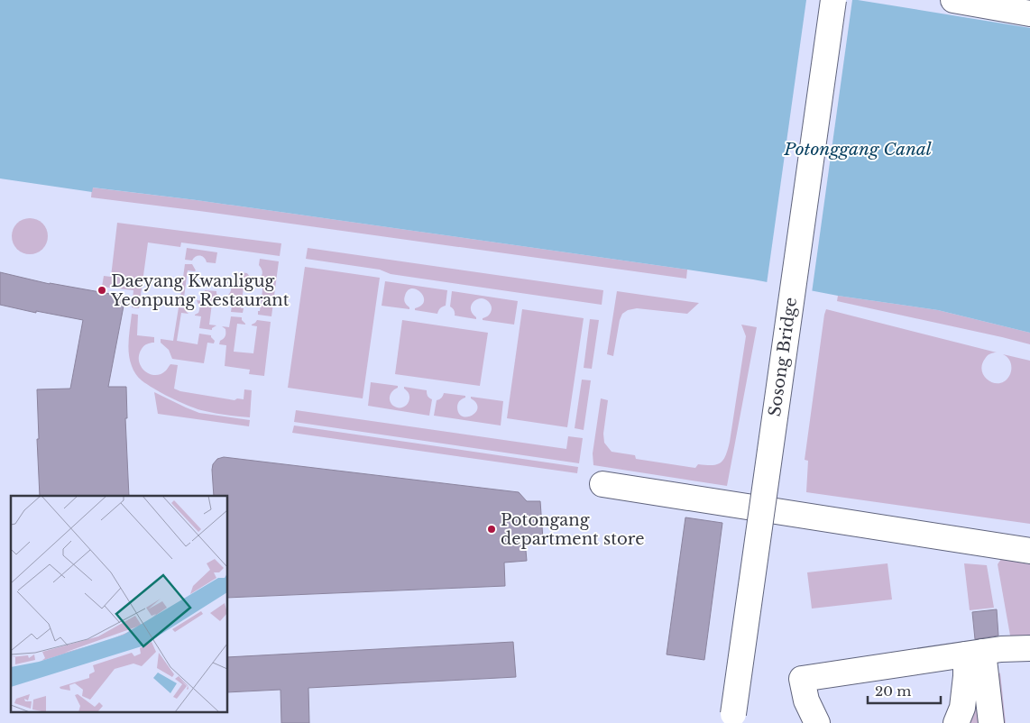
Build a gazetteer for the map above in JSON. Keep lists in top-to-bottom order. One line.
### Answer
{"streets":{"street":["Sosong Bridge"]},"water":["Potonggang Canal"],"places":["Daeyang Kwanligug Yeonpung Restaurant","Potongang department store"],"scale_bar":"20 m"}
